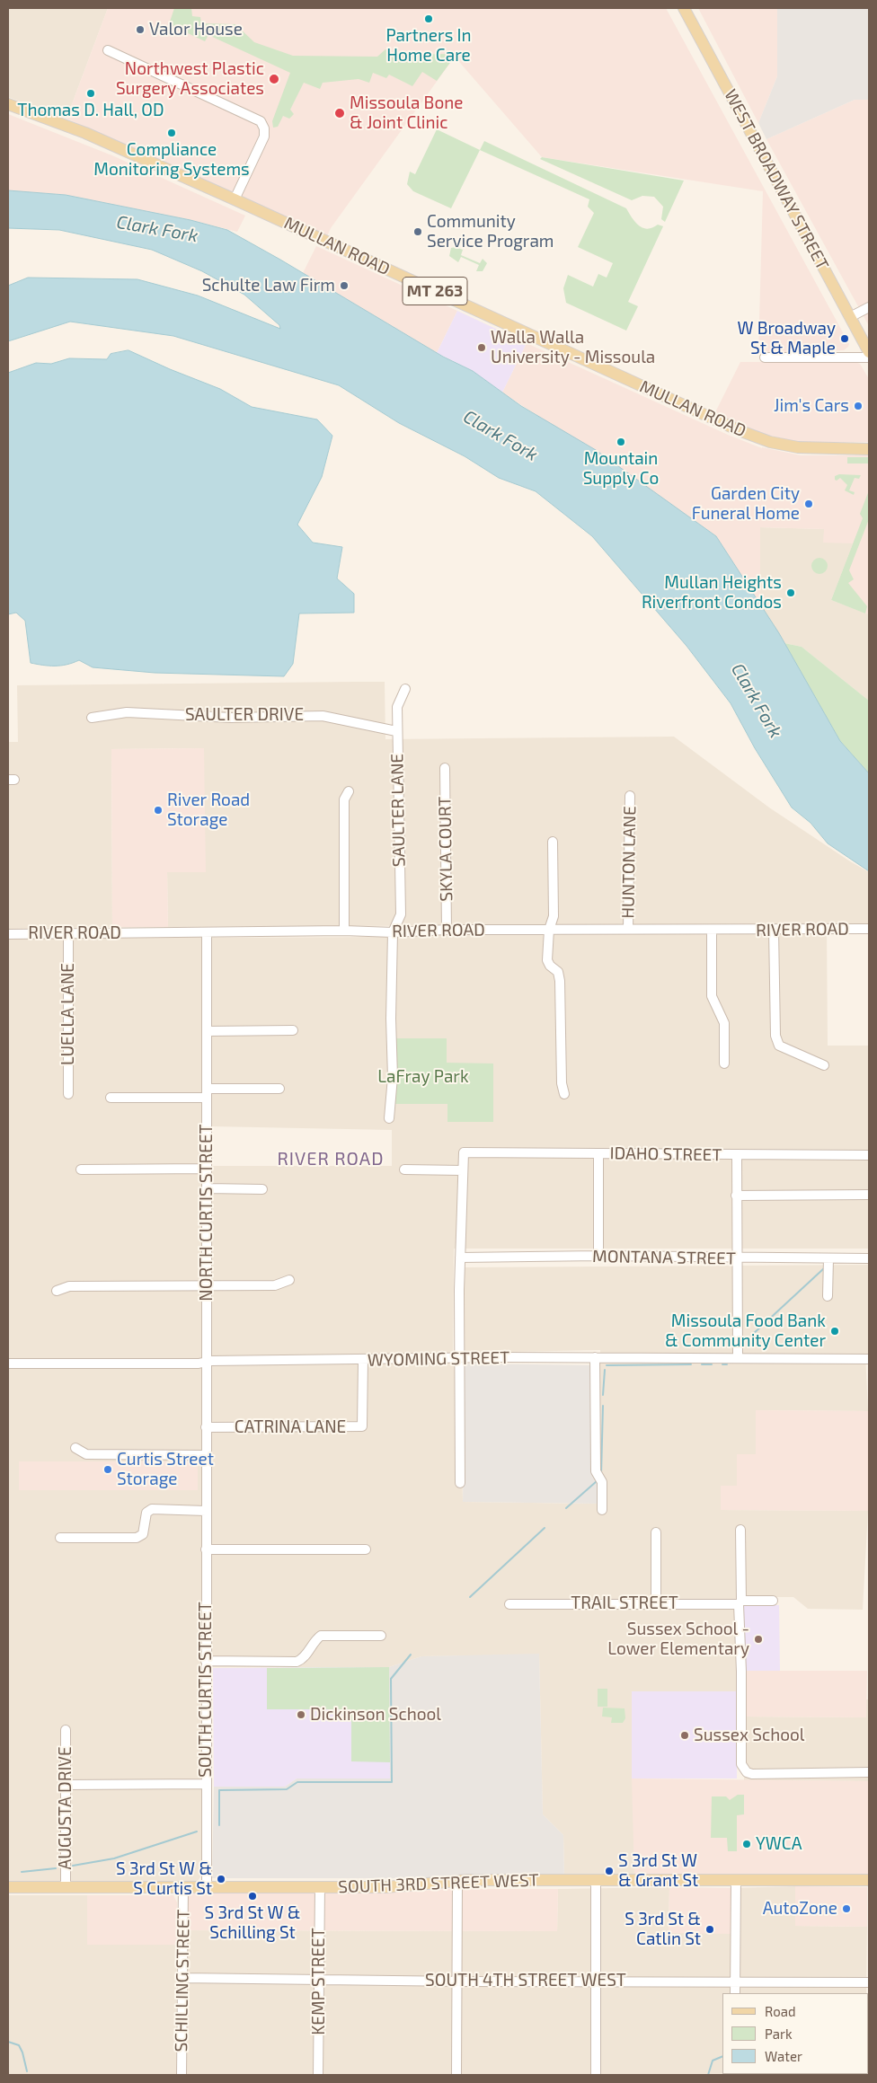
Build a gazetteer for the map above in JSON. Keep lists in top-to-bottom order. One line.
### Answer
{"streets":{"main road":["WEST BROADWAY STREET","MULLAN ROAD","MT 263","SOUTH 3RD STREET WEST"],"street":["SAULTER DRIVE","SAULTER LANE","SKYLA COURT","HUNTON LANE","RIVER ROAD","LUELLA LANE","IDAHO STREET","NORTH CURTIS STREET","MONTANA STREET","WYOMING STREET","CATRINA LANE","TRAIL STREET","SOUTH CURTIS STREET","AUGUSTA DRIVE","SCHILLING STREET","SOUTH 4TH STREET WEST","KEMP STREET"]},"crossings":[["SAULTER DRIVE","SAULTER LANE"],["SAULTER LANE","RIVER ROAD"],["SKYLA COURT","RIVER ROAD"],["HUNTON LANE","RIVER ROAD"],["RIVER ROAD","LUELLA LANE"],["RIVER ROAD","NORTH CURTIS STREET"],["NORTH CURTIS STREET","WYOMING STREET"],["NORTH CURTIS STREET","CATRINA LANE"],["NORTH CURTIS STREET","SOUTH CURTIS STREET"],["WYOMING STREET","CATRINA LANE"],["SOUTH CURTIS STREET","SOUTH 3RD STREET WEST"],["AUGUSTA DRIVE","SOUTH 3RD STREET WEST"],["SOUTH 3RD STREET WEST","SCHILLING STREET"],["SOUTH 3RD STREET WEST","KEMP STREET"],["SCHILLING STREET","SOUTH 4TH STREET WEST"],["SOUTH 4TH STREET WEST","KEMP STREET"]],"districts":["RIVER ROAD"],"water":["Clark Fork"],"parks":["LaFray Park"],"places":["Partners In Home Care","Valor House","Northwest Plastic Surgery Associates","Thomas D. Hall, OD","Missoula Bone & Joint Clinic","Compliance Monitoring Systems","Community Service Program","Schulte Law Firm","W Broadway St & Maple","Walla Walla University - Missoula","Jim's Cars","Mountain Supply Co","Garden City Funeral Home","Mullan Heights Riverfront Condos","River Road Storage","Missoula Food Bank & Community Center","Curtis Street Storage","Sussex School - Lower Elementary","Dickinson School","Sussex School","YWCA","S 3rd St W & Grant St","S 3rd St W & S Curtis St","S 3rd St W & Schilling St","AutoZone","S 3rd St & Catlin St"],"legend":["Road","Park","Water"]}
